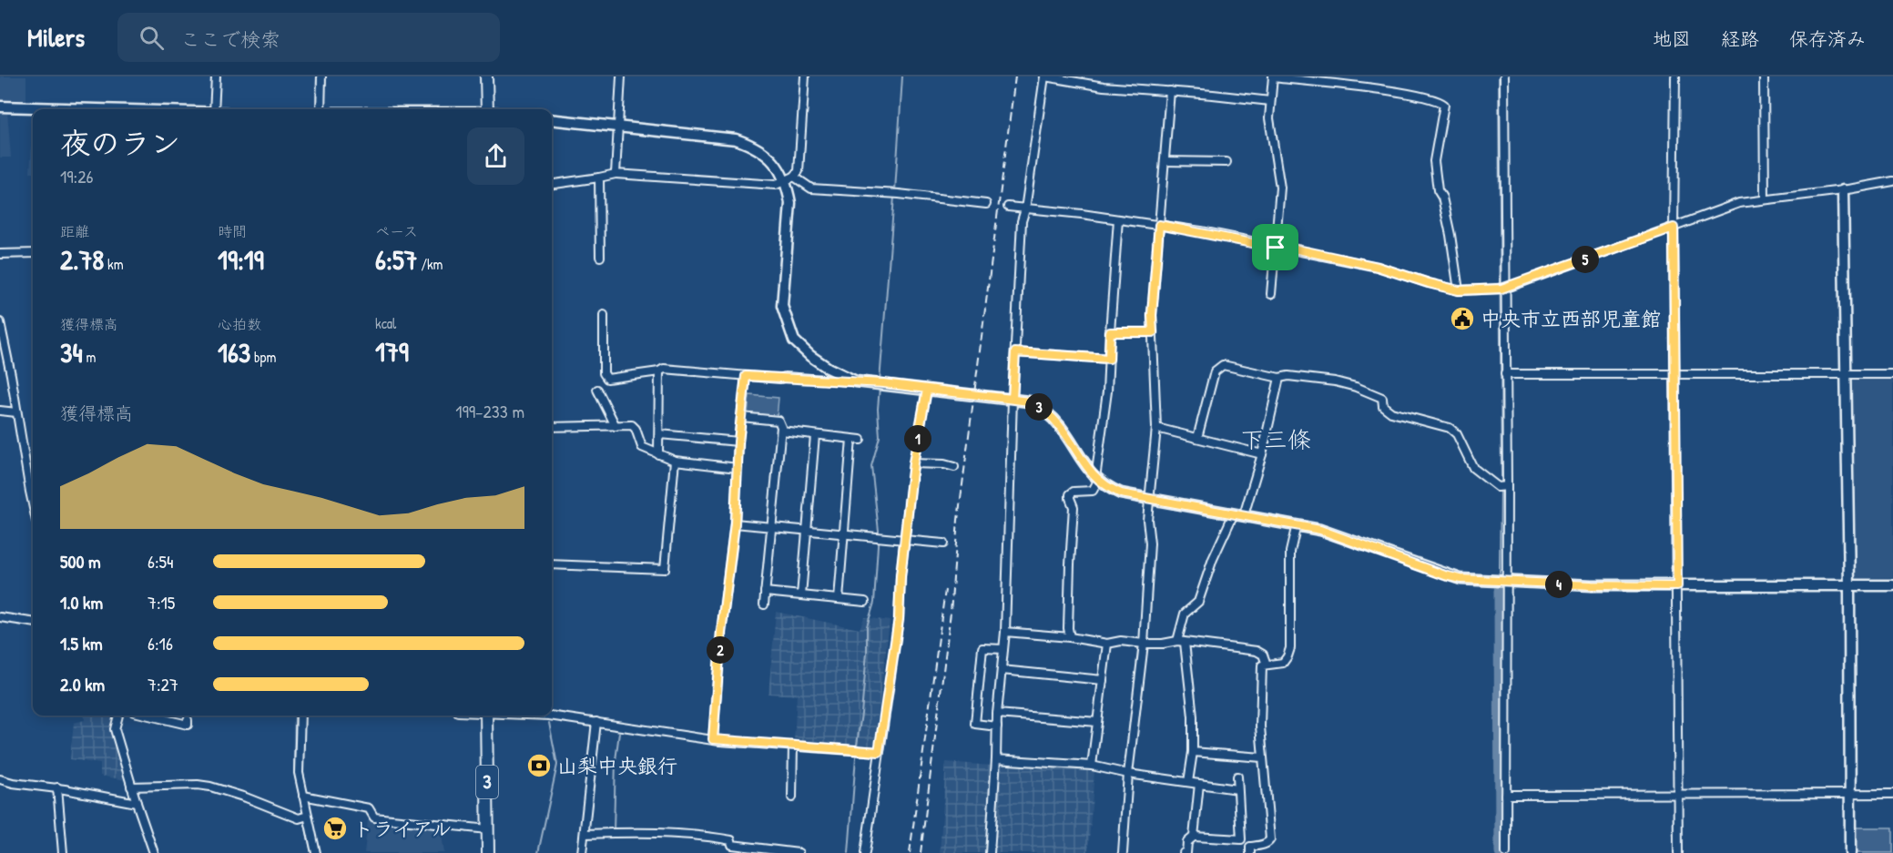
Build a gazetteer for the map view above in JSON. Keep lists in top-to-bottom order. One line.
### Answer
{"streets":{"main road":["3"]},"districts":["下三條"],"places":{"public building":["中央市立西部児童館"],"bank":["山梨中央銀行"],"supermarket":["トライアル"]},"page":{"header":"Milers","search":"ここで検索","nav":["地図","経路","保存済み"],"heading":["夜のラン","19:26"],"stats":[["距離","2.78 km"],["時間","19:19"],["ペース","6:57 /km"],["獲得標高","34 m"],["心拍数","163 bpm"],["kcal","179"]],"pins":["5","3","1","4","2"],"chart":["獲得標高","199–233 m"],"list":[{"name":"500 m","note":"6:54"},{"name":"1.0 km","note":"7:15"},{"name":"1.5 km","note":"6:16"},{"name":"2.0 km","note":"7:27"}]}}
